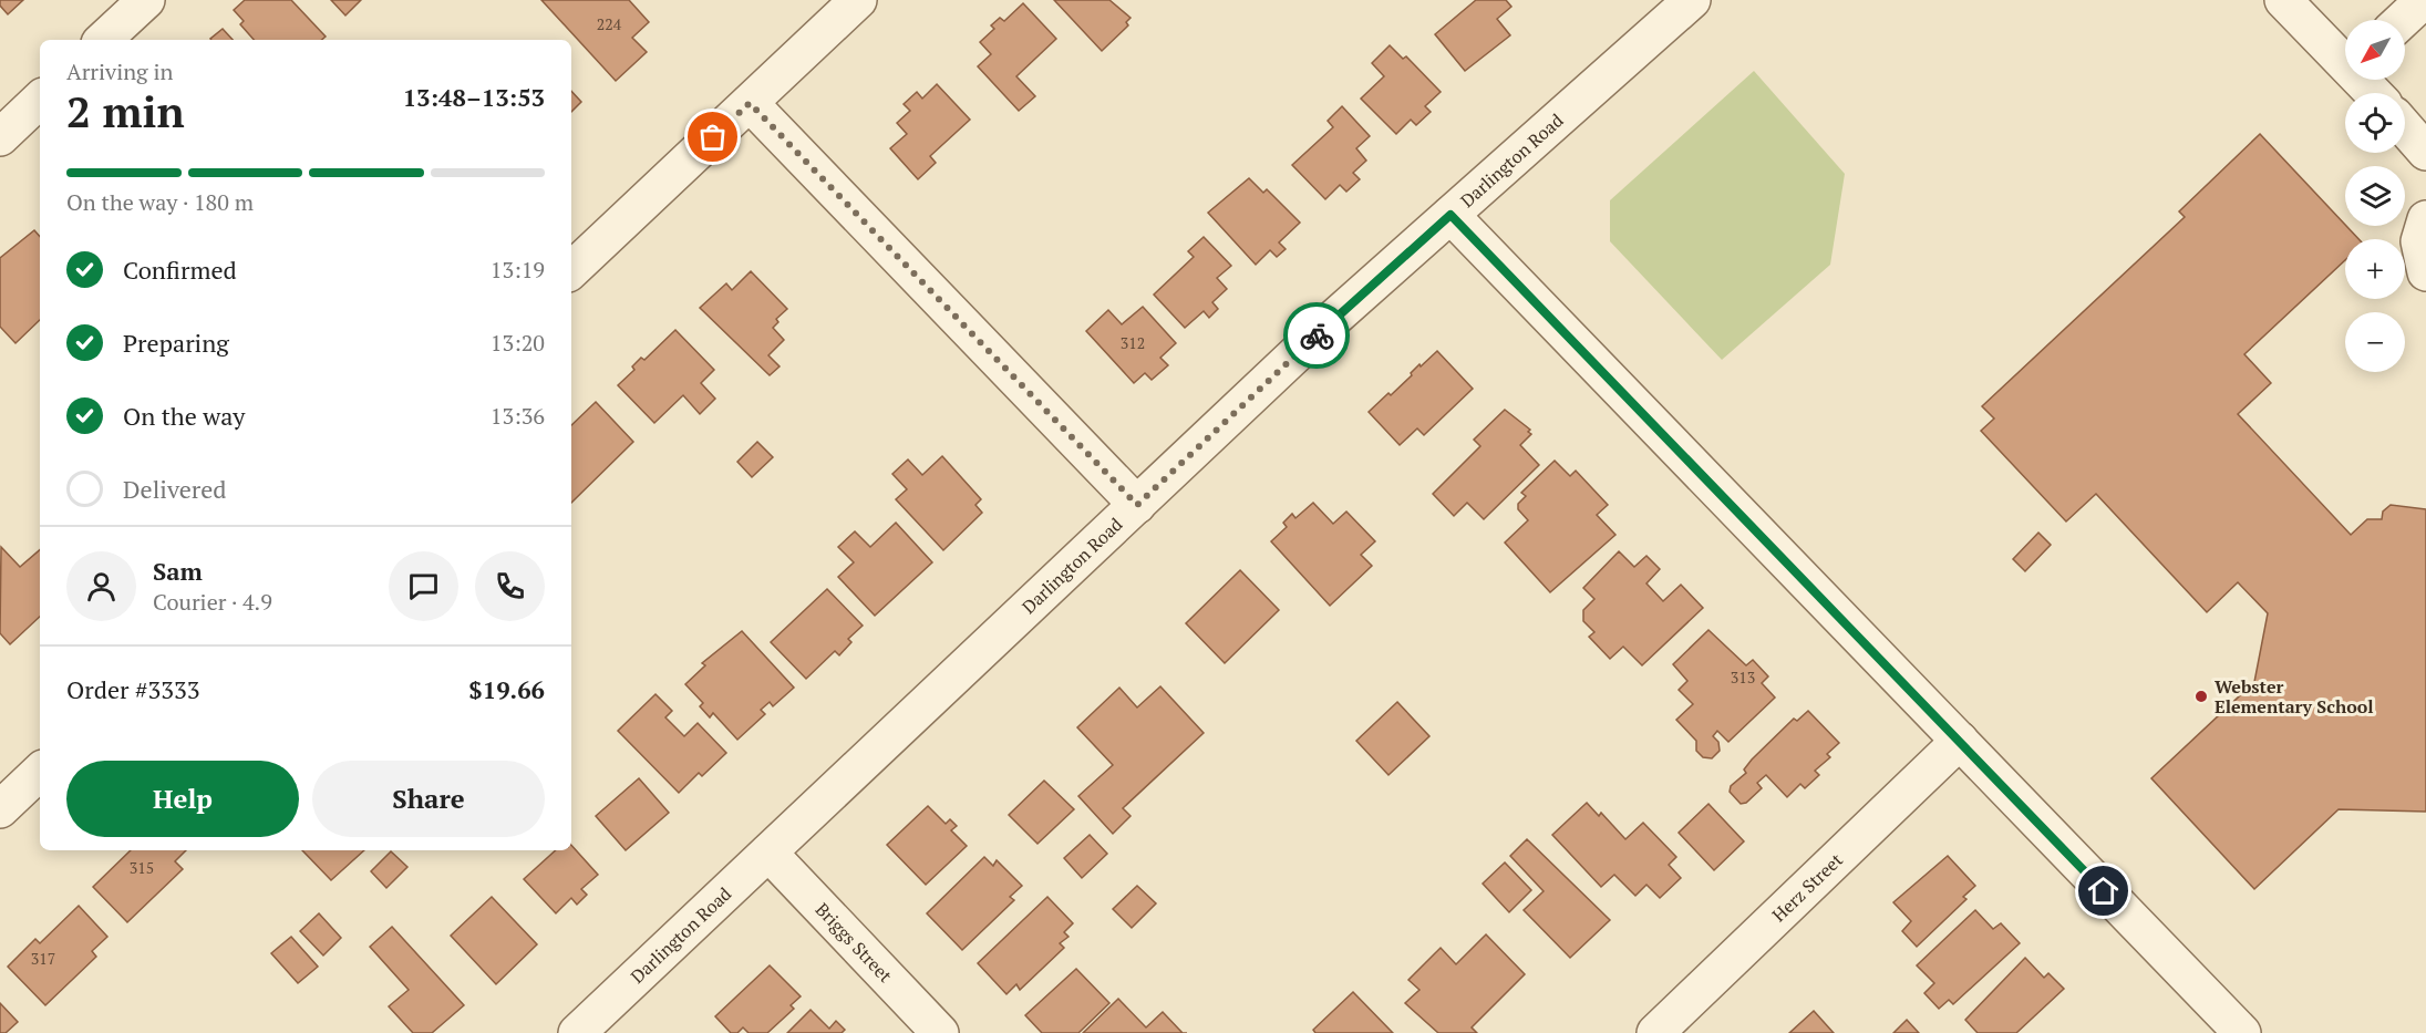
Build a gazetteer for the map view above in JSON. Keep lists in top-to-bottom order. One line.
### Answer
{"streets":{"street":["Darlington Road","Herz Street","Briggs Street"]},"crossings":[["Darlington Road","Briggs Street"]],"places":["Webster Elementary School"],"house_numbers":["224","312","313","315","317"],"north":"bottom left","page":{"map_buttons":["+","−"],"heading":["2 min","Arriving in","13:48–13:53"],"panel":["Sam","Courier · 4.9","Order #3333","$19.66"],"bar":"On the way · 180 m","list":[["Confirmed","13:19"],["Preparing","13:20"],["On the way","13:36"],"Delivered"],"buttons":["Help","Share"]}}
